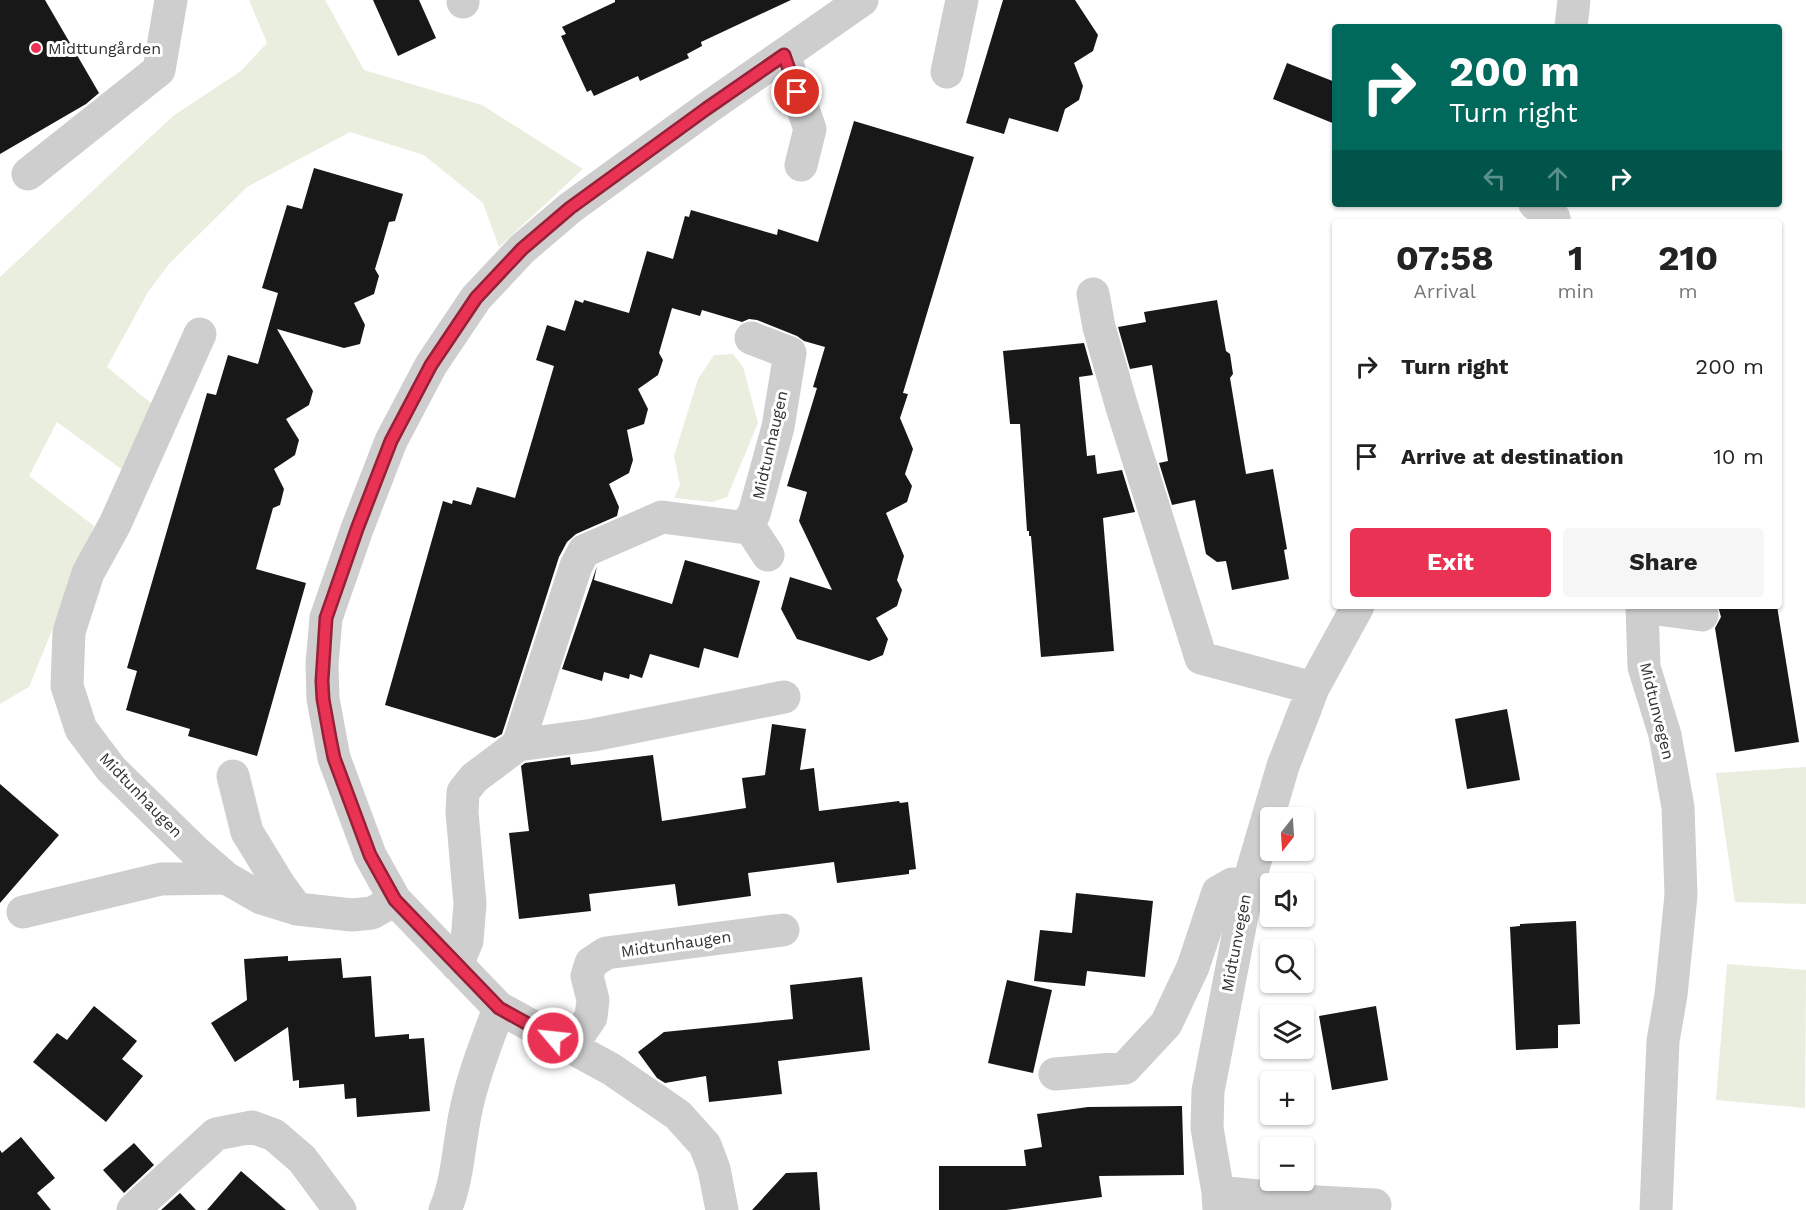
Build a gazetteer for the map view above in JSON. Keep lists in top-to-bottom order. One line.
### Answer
{"streets":{"street":["Midtunhaugen","Midtunvegen"]},"places":["Midttungården"],"north":"bottom","page":{"turn":["200 m","Turn right"],"eta":["07:58","Arrival","1","min","210","m"],"list":[{"name":"Turn right","value":"200 m"},{"name":"Arrive at destination","value":"10 m"}],"buttons":["Exit","Share"],"map_buttons":["+","−"]}}
